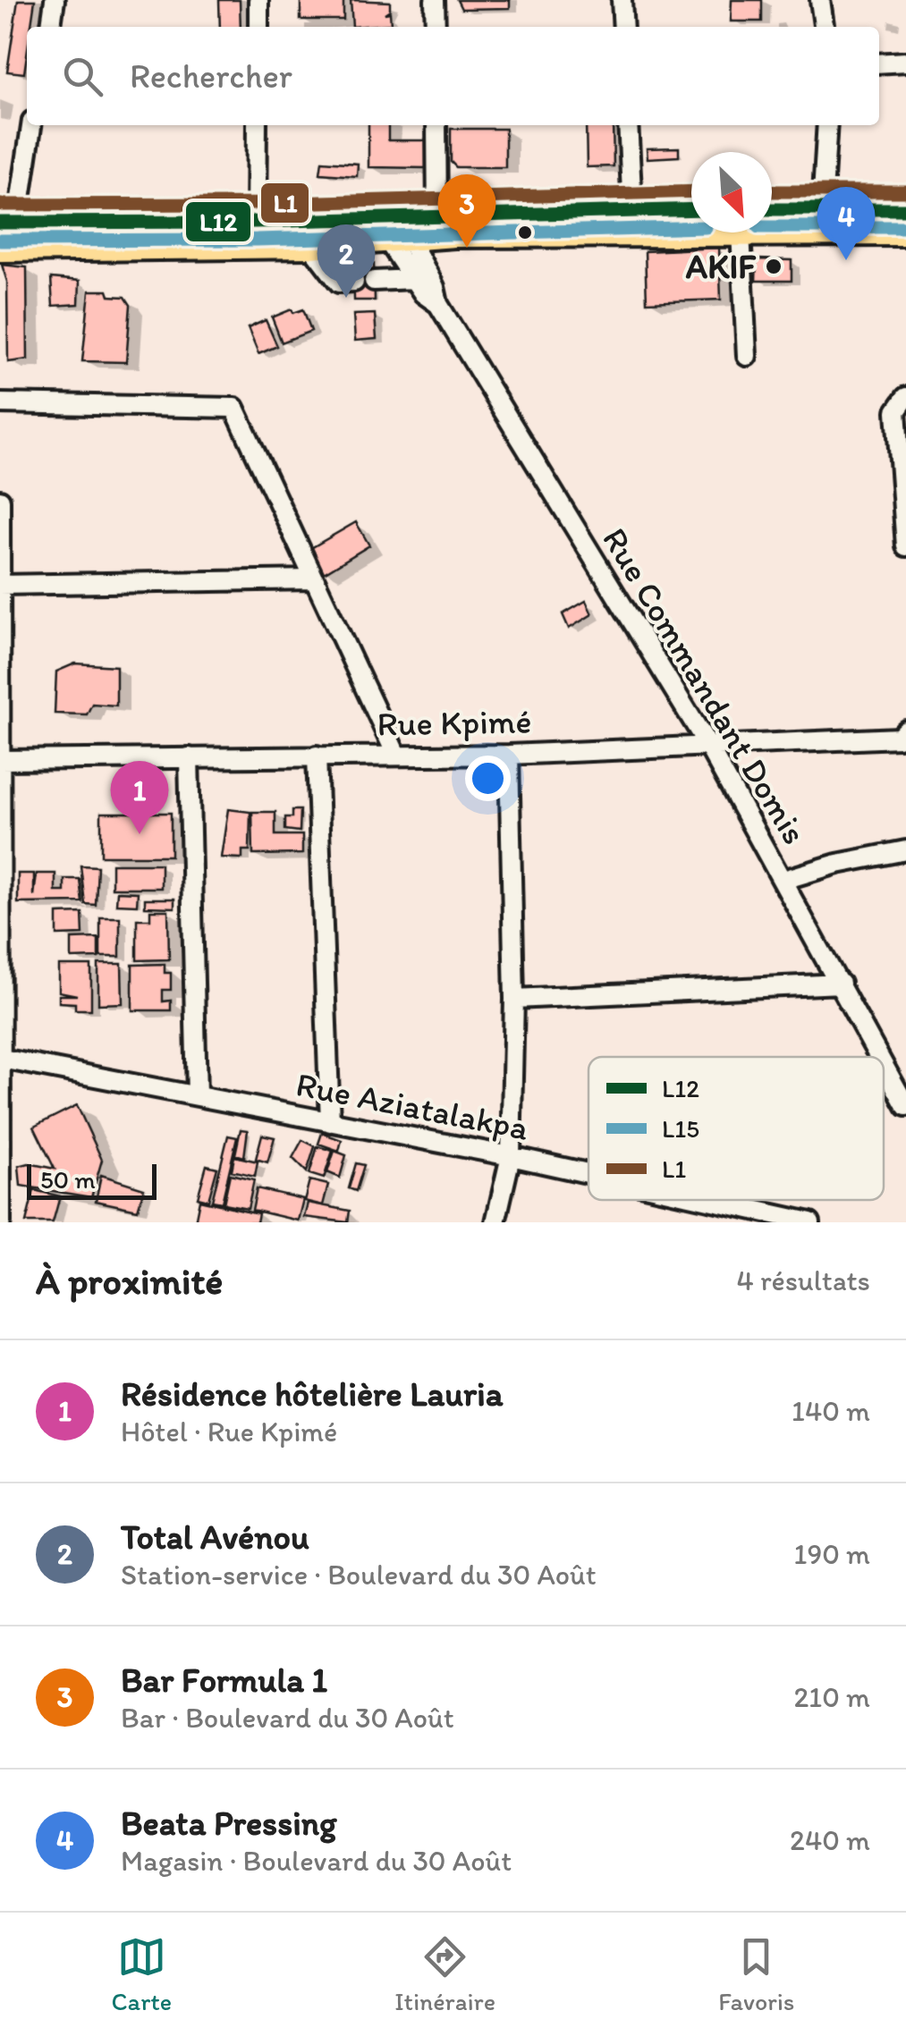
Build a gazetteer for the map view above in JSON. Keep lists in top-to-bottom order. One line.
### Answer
{"streets":{"street":["Rue Commandant Domis","Rue Kpimé","Rue Aziatalakpa"]},"crossings":[["Rue Commandant Domis","Rue Kpimé"]],"places":["AKIF"],"lines":["transit line L1","transit line L12","transit line L15"],"legend":["L12","L15","L1"],"scale_bar":"50 m","north":"bottom right","page":{"search":"Rechercher","pins":["3","4","2","1"],"scale":"50 m","heading":["À proximité","4 résultats"],"list":[{"mark":"1","name":"Résidence hôtelière Lauria","note":"Hôtel · Rue Kpimé","value":"140 m"},{"mark":"2","name":"Total Avénou","note":"Station-service · Boulevard du 30 Août","value":"190 m"},{"mark":"3","name":"Bar Formula 1","note":"Bar · Boulevard du 30 Août","value":"210 m"},{"mark":"4","name":"Beata Pressing","note":"Magasin · Boulevard du 30 Août","value":"240 m"}],"nav":["Carte","Itinéraire","Favoris"]}}
